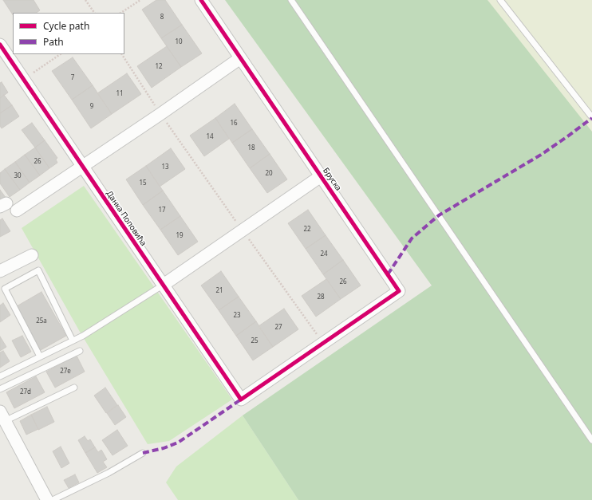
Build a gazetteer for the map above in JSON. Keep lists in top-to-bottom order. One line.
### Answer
{"streets":{"street":["Бруска","Данка Поповића"]},"crossings":[["Бруска","Данка Поповића"]],"house_numbers":["8","10","12","7","11","9","16","14","18","26","13","20","30","15","17","22","19","24","26","21","28","23","25a","27","25","27e","27d"],"legend":["Cycle path","Path"]}
